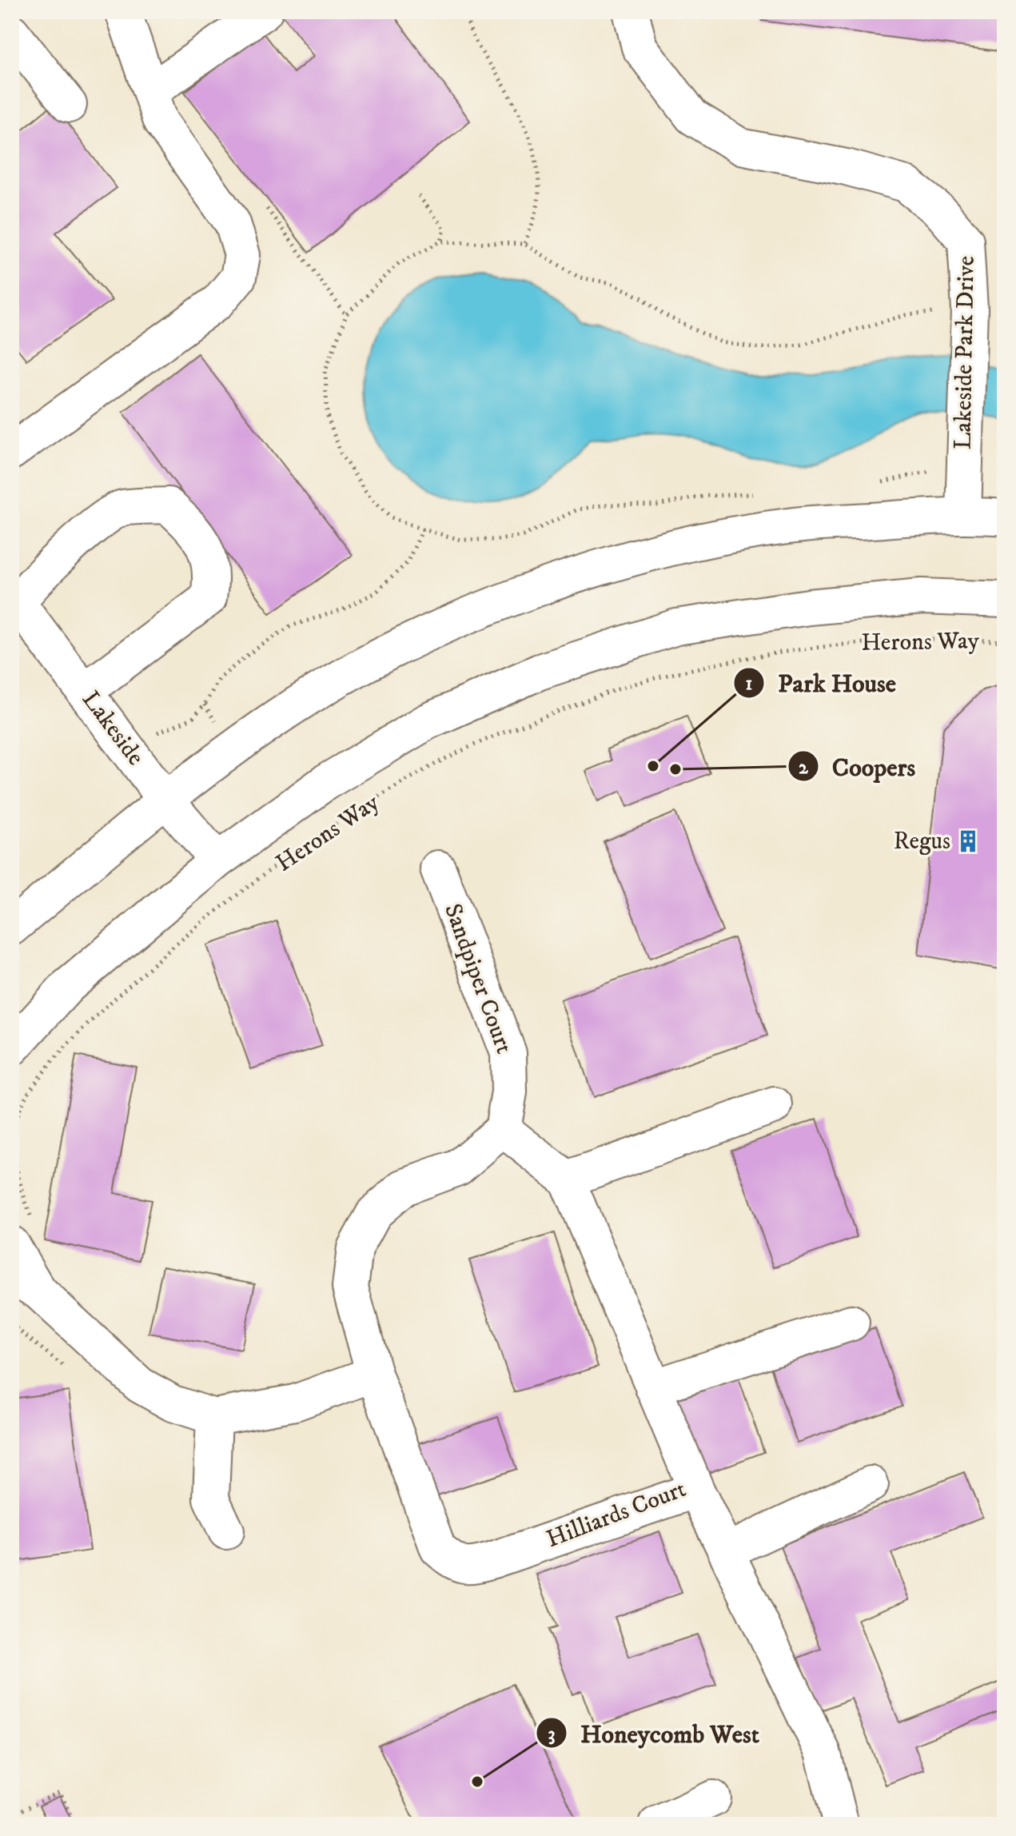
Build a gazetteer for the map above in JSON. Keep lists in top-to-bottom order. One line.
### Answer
{"streets":{"street":["Lakeside Park Drive","Herons Way","Lakeside","Sandpiper Court","Hilliards Court"]},"crossings":[["Herons Way","Lakeside"],["Sandpiper Court","Hilliards Court"]],"places":{"other":["Park House","Coopers","Honeycomb West"],"building":["Regus"]}}
